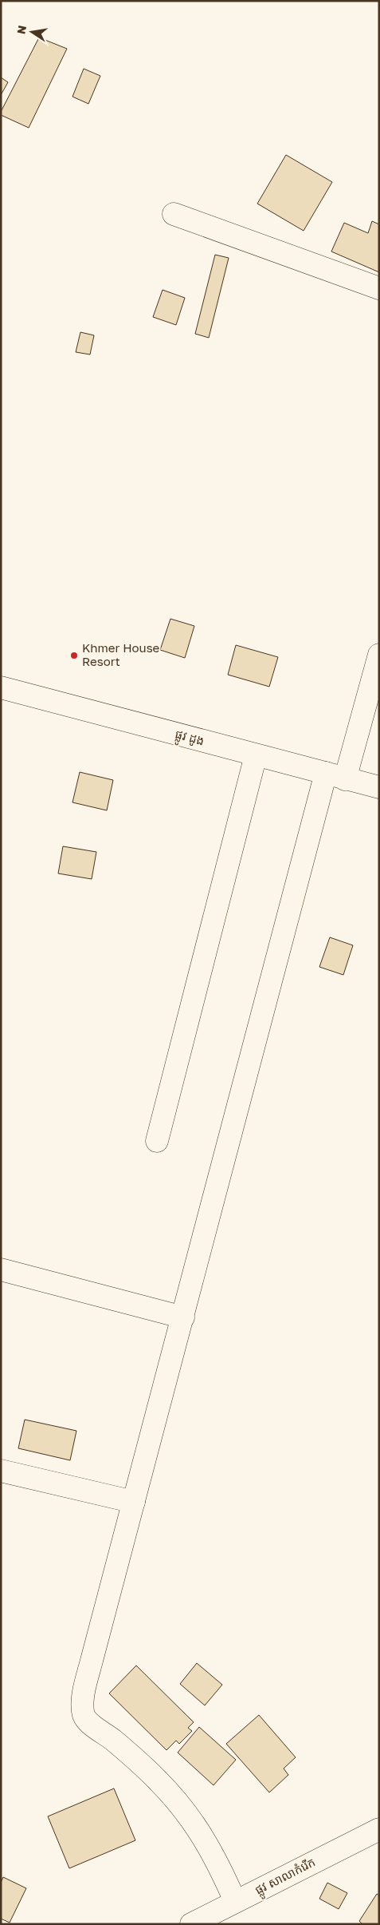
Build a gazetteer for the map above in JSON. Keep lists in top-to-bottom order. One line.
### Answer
{"streets":{"street":["ផ្លូវ ដូង","ផ្លូវ សាលាកំរើក"]},"places":["Khmer House Resort"],"north":"left"}
